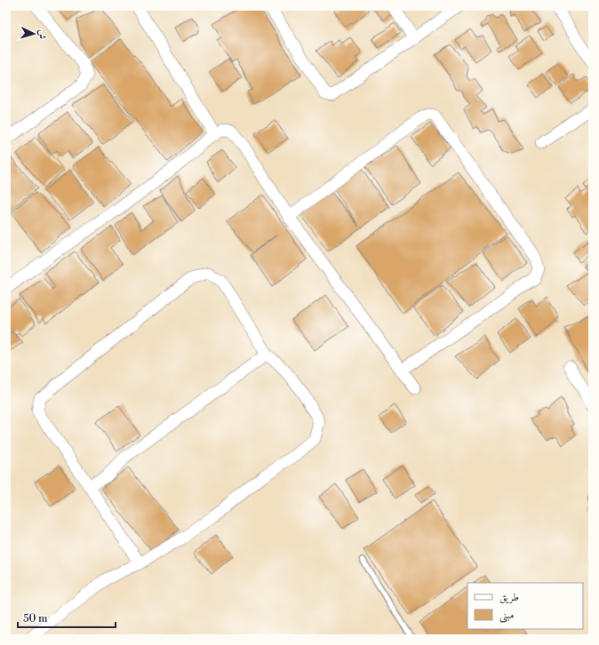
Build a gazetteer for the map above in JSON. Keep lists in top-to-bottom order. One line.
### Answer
{"legend":["طريق","مبنى"],"scale_bar":"50 m","north":"right"}
